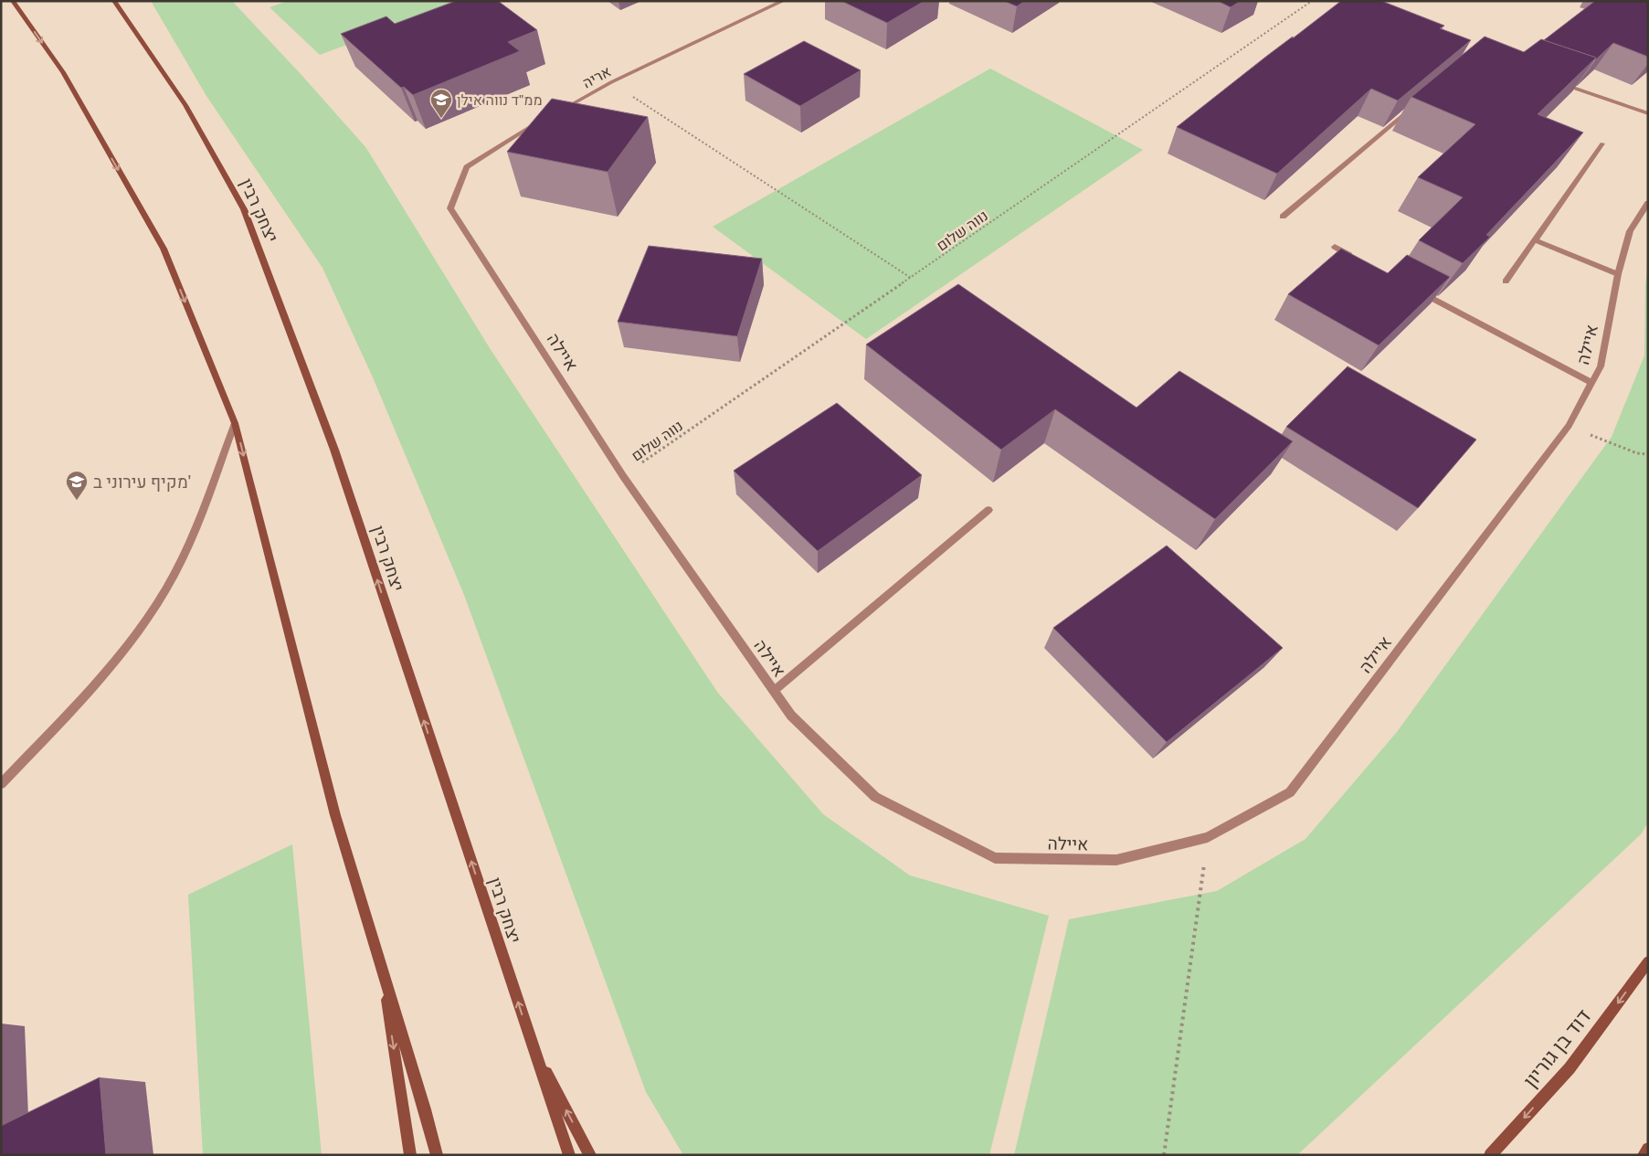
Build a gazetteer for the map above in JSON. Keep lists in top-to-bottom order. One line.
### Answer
{"streets":{"main road":["יצחק רבין","דוד בן גוריון"],"street":["אריה","איילה"],"path":["נווה שלום"]},"crossings":[["נווה שלום","איילה"]],"one_way":["יצחק רבין","דוד בן גוריון"],"places":{"school or university":["ממ\"ד נווה אילן","מקיף עירוני ב'"]}}
